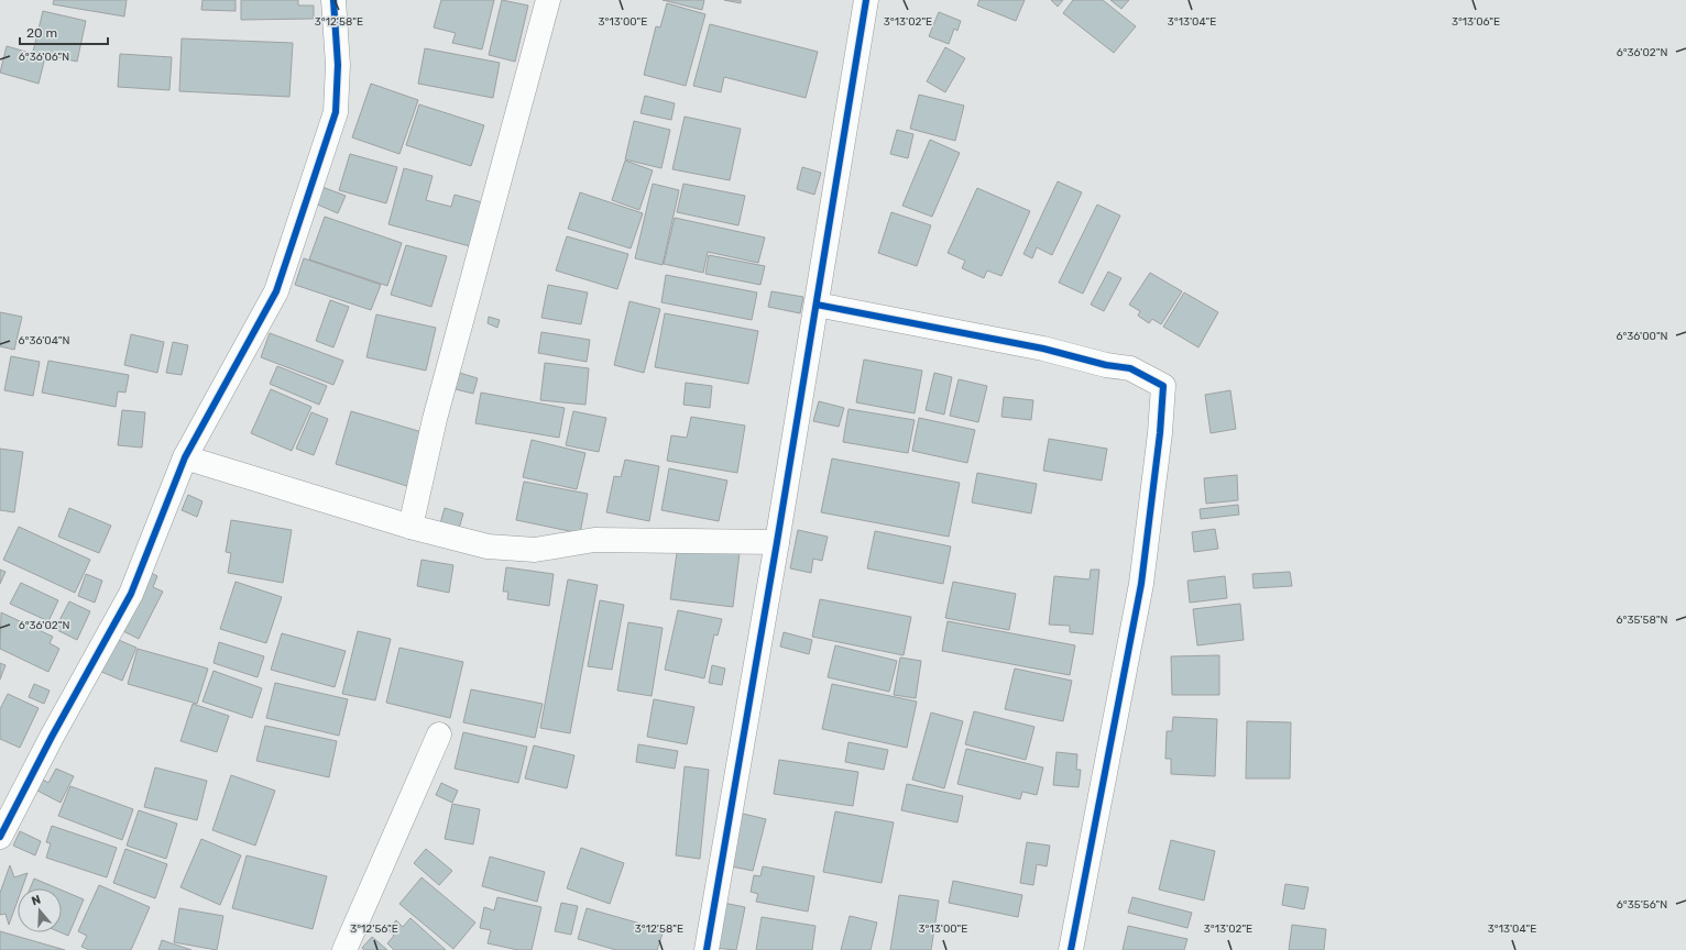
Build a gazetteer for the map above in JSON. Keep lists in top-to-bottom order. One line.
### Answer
{"scale_bar":"20 m","north":"top","coordinates":["3°13'06\"E","3°12'58\"E","3°13'00\"E","3°13'02\"E","3°13'04\"E","6°36'02\"N","6°36'06\"N","6°36'00\"N","6°36'04\"N","6°35'58\"N","6°35'56\"N","3°12'56\"E"]}
